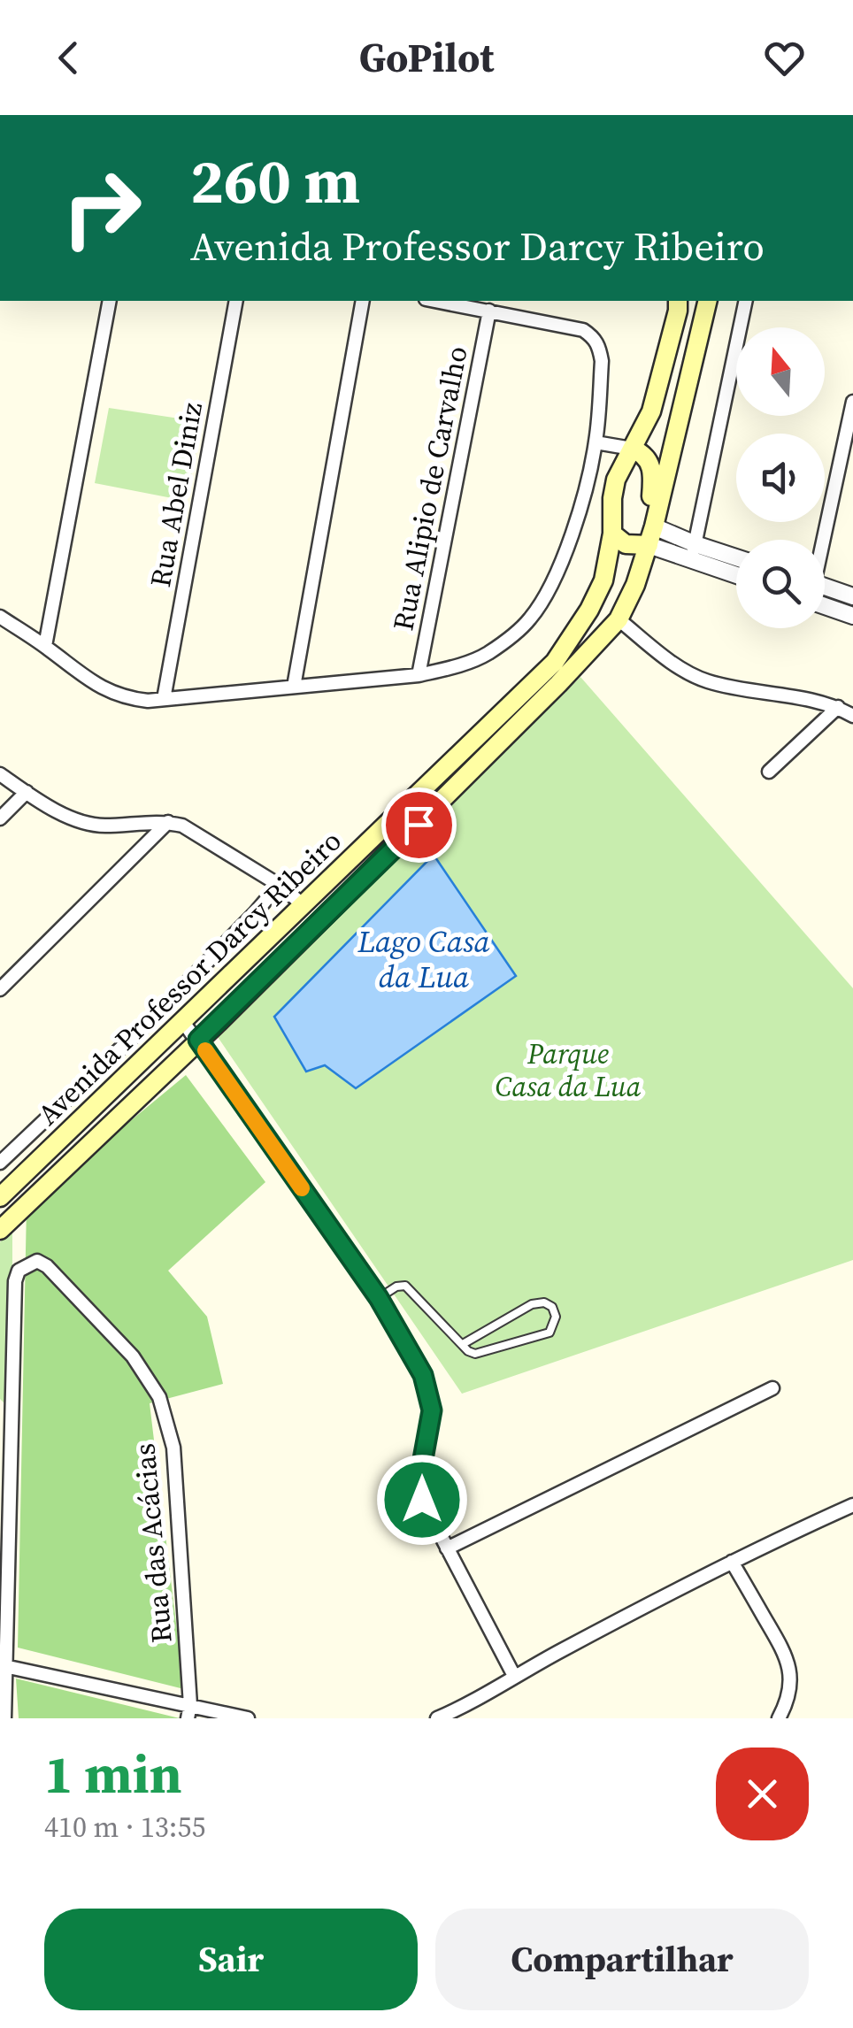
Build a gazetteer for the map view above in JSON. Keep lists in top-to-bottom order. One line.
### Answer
{"streets":{"main road":["Avenida Professor Darcy Ribeiro"],"street":["Rua Alipio de Carvalho","Rua Abel Diniz","Rua das Acácias"]},"water":["Lago Casa da Lua"],"parks":["Parque Casa da Lua"],"north":"top","page":{"header":"GoPilot","turn":["260 m","Avenida Professor Darcy Ribeiro"],"heading":["1 min","410 m · 13:55"],"buttons":["Sair","Compartilhar"]}}
